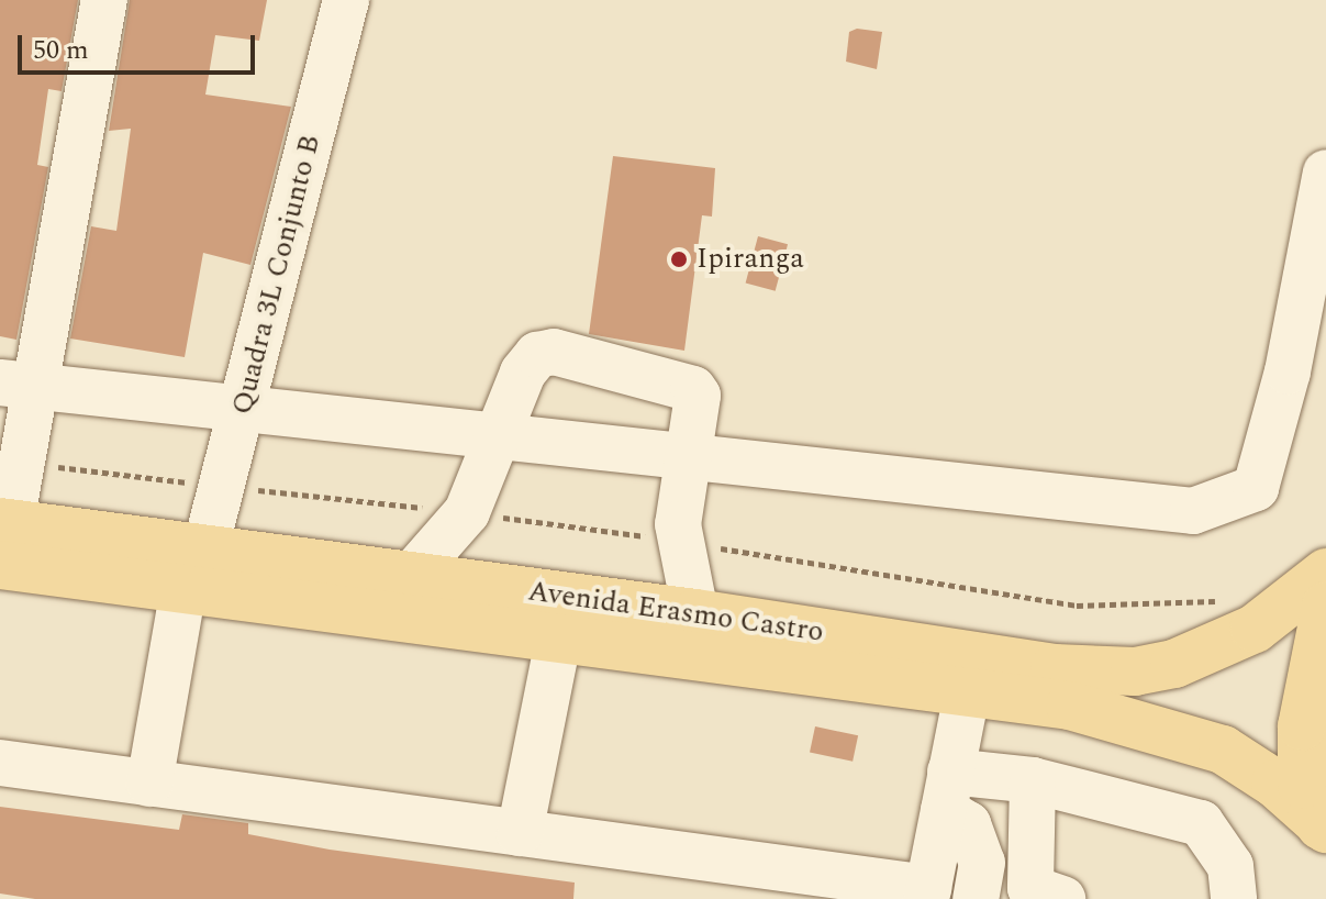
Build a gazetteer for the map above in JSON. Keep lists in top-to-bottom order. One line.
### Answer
{"streets":{"main road":["Avenida Erasmo Castro"],"street":["Quadra 3L Conjunto B"]},"crossings":[["Quadra 3L Conjunto B","Avenida Erasmo Castro"]],"places":["Ipiranga"],"scale_bar":"50 m"}
